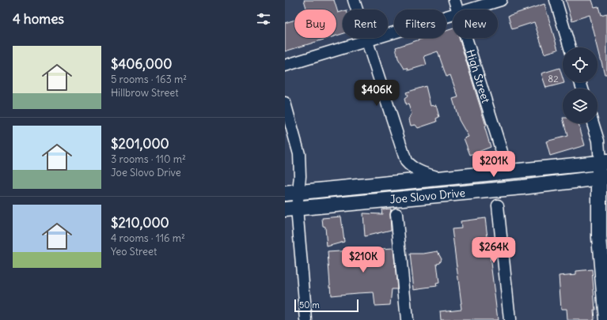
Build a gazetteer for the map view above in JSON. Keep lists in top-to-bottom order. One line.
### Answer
{"streets":{"main road":["Joe Slovo Drive"],"street":["High Street"]},"house_numbers":["82"],"scale_bar":"50 m","page":{"heading":"4 homes","chip":["Buy","Rent","Filters","New"],"list":[{"name":"$406,000","note":"5 rooms · 163 m² · Hillbrow Street"},{"name":"$201,000","note":"3 rooms · 110 m² · Joe Slovo Drive"},{"name":"$210,000","note":"4 rooms · 116 m² · Yeo Street"}],"price":["$406K","$201K","$264K","$210K"],"scale":"50 m"}}
